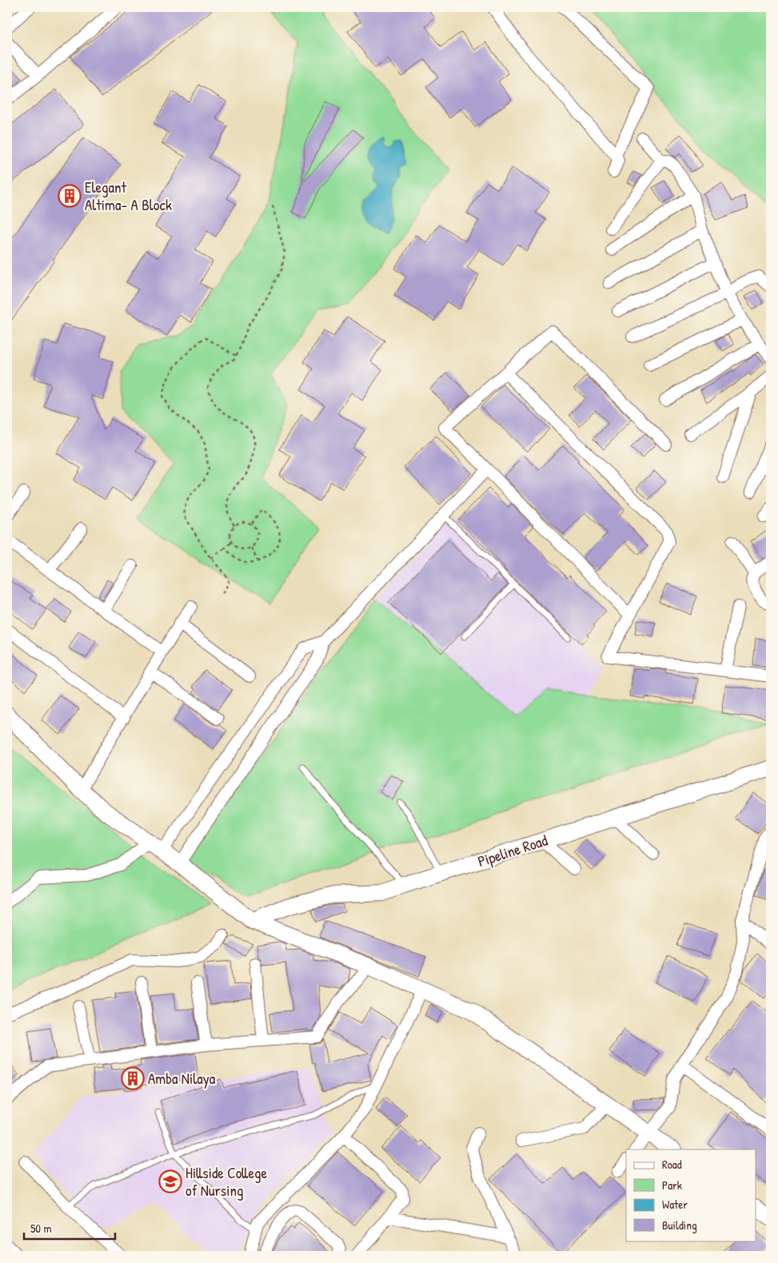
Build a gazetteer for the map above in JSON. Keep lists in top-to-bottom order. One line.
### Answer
{"streets":{"street":["Pipeline Road"]},"places":{"building":["Elegant Altima- A Block","Amba Nilaya"],"school or university":["Hillside College of Nursing"]},"legend":["Road","Park","Water","Building"],"scale_bar":"50 m"}
